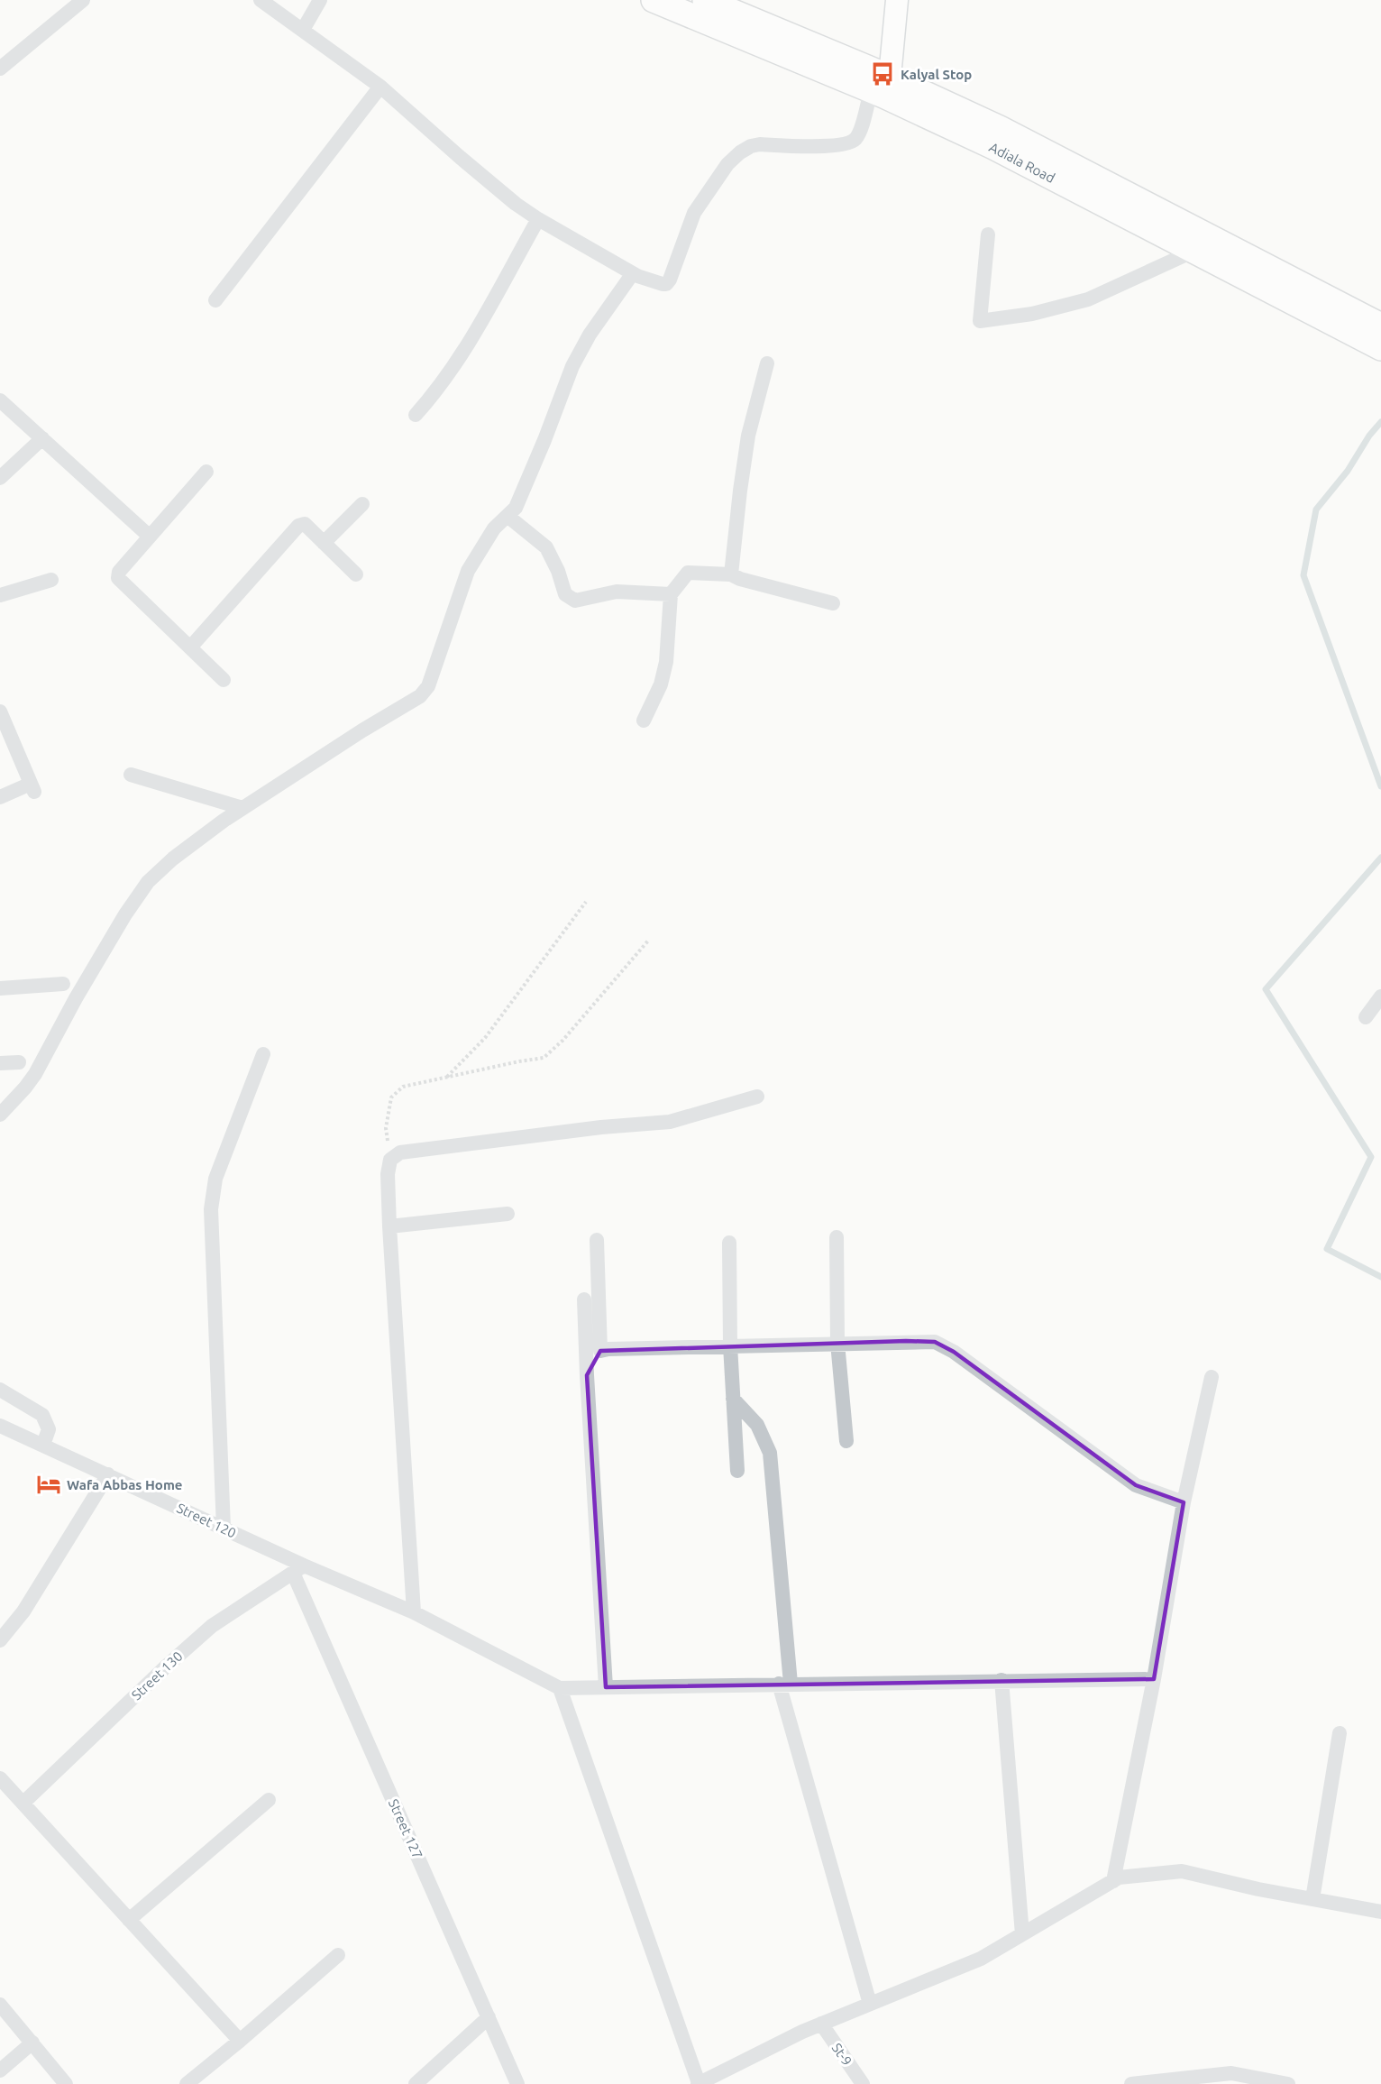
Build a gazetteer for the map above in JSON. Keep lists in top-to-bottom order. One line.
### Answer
{"streets":{"main road":["Adiala Road"],"street":["Street 120","Street 130","Street 127","St-9"]},"crossings":[["Street 120","Street 130"],["Street 120","Street 127"],["Street 130","Street 127"]],"places":{"bus stop":["Kalyal Stop"],"hotel":["Wafa Abbas Home"]}}
